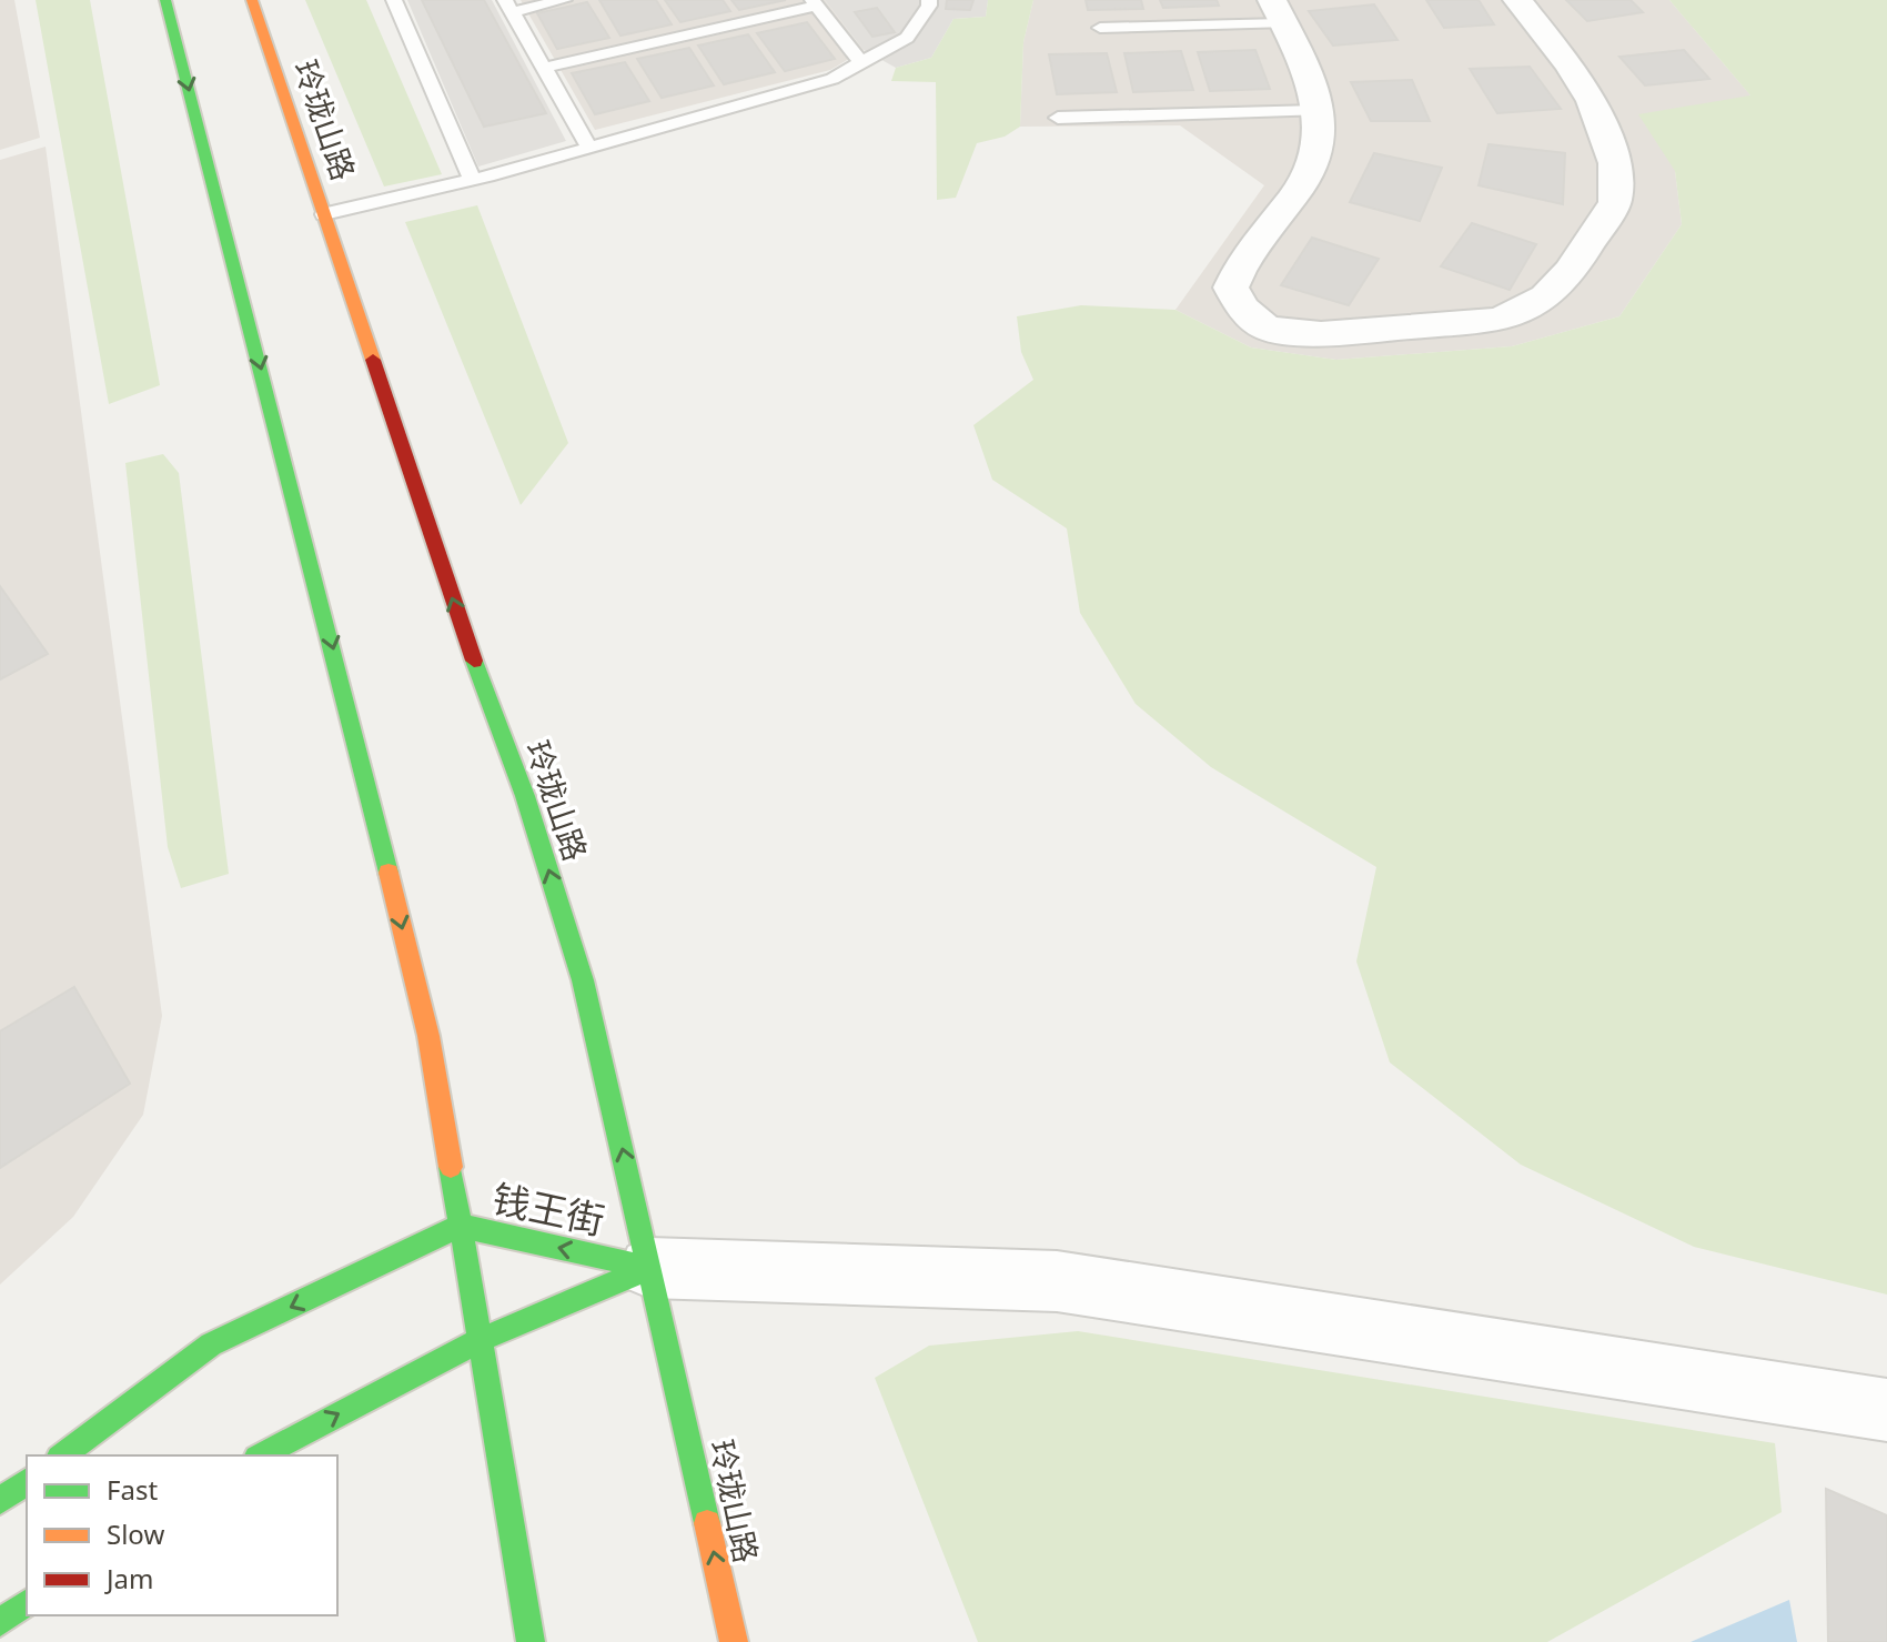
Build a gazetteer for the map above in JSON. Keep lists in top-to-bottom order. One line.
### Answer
{"streets":{"main road":["玲珑山路","钱王街"]},"crossings":[["玲珑山路","钱王街"]],"legend":["Fast","Slow","Jam"]}
